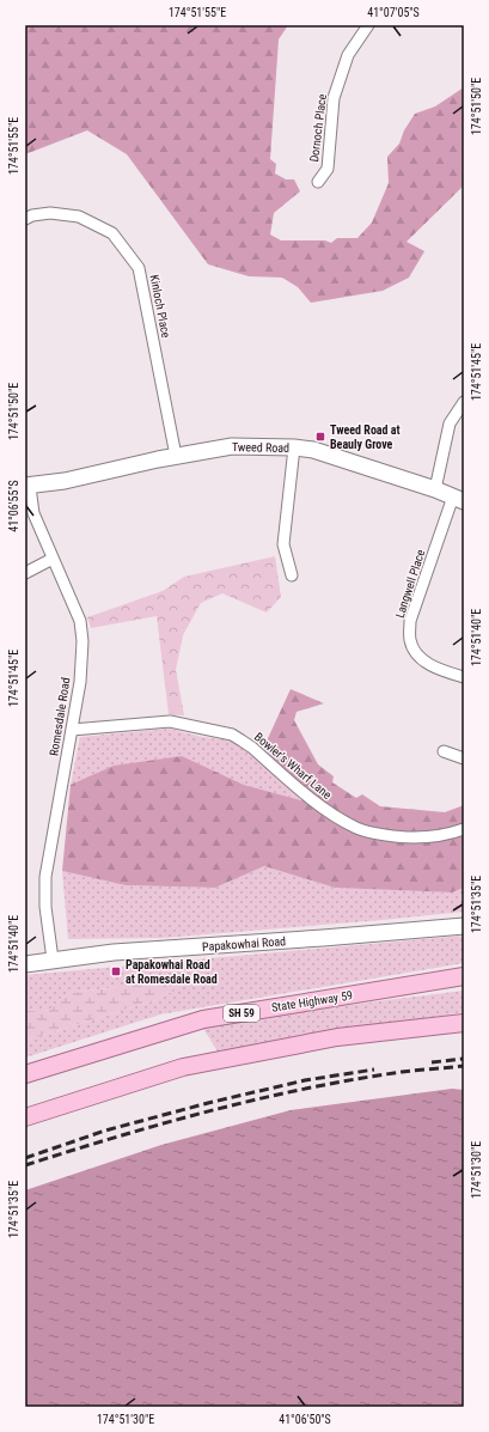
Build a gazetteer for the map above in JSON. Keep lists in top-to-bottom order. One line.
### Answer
{"streets":{"main road":["State Highway 59","SH 59"],"street":["Dornoch Place","Kinloch Place","Tweed Road","Langwell Place","Romesdale Road","Bowler's Wharf Lane","Papakowhai Road"]},"crossings":[["Kinloch Place","Tweed Road"],["Tweed Road","Langwell Place"],["Tweed Road","Romesdale Road"],["Romesdale Road","Bowler's Wharf Lane"],["Romesdale Road","Papakowhai Road"]],"places":{"transit":["Tweed Road at Beauly Grove","Papakowhai Road at Romesdale Road"]},"coordinates":["174°51'55\"E","41°07'05\"S","174°51'50\"E","174°51'45\"E","41°06'55\"S","174°51'40\"E","174°51'35\"E","174°51'30\"E","41°06'50\"S"]}
